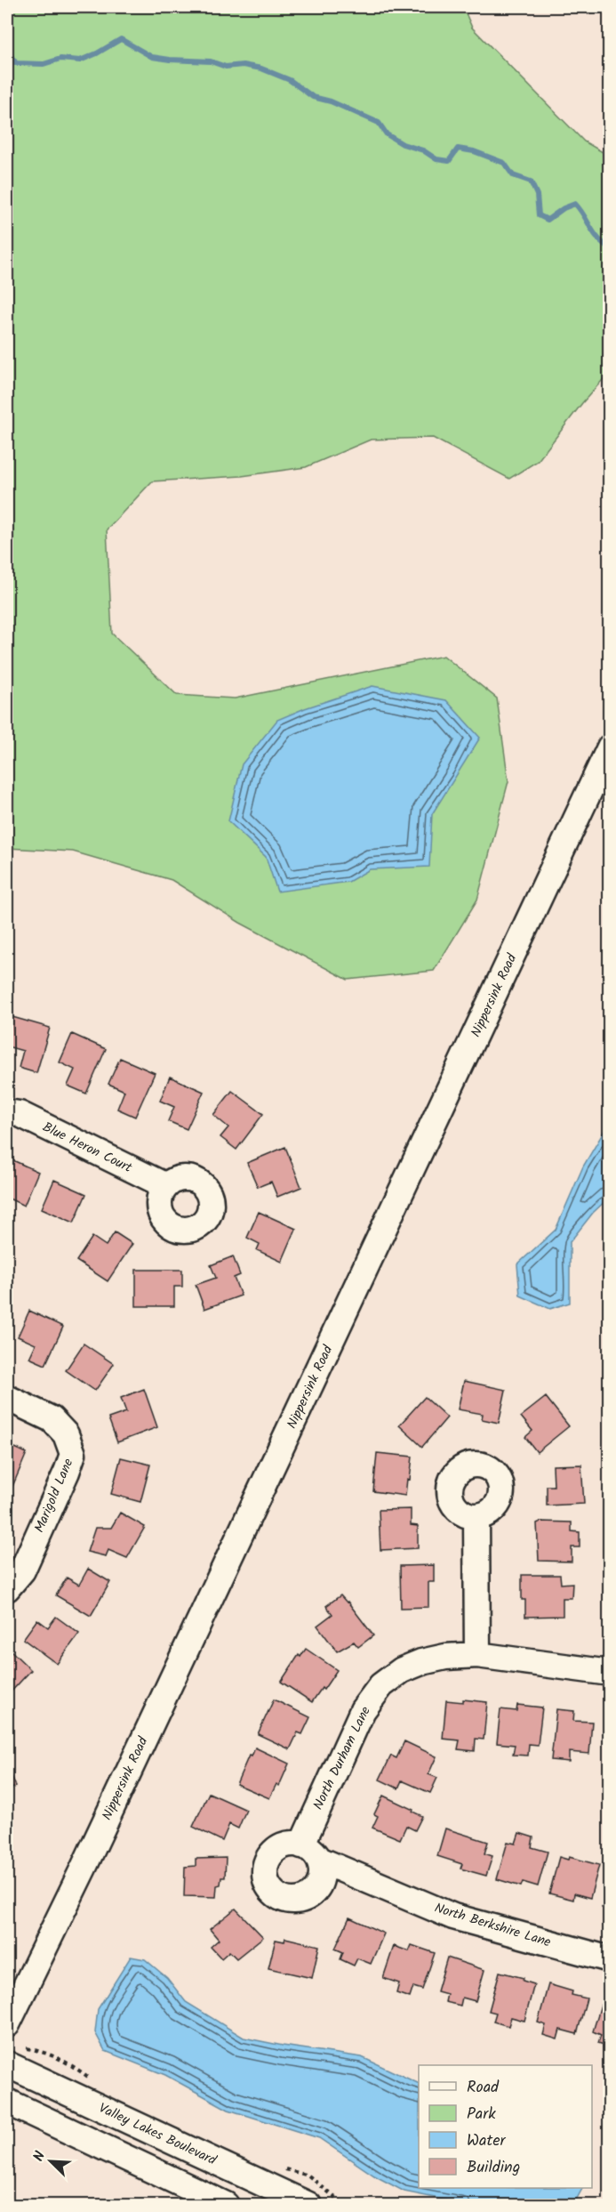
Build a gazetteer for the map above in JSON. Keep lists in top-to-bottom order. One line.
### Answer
{"streets":{"street":["Nippersink Road","Blue Heron Court","Marigold Lane","North Durham Lane","North Berkshire Lane","Valley Lakes Boulevard"]},"crossings":[["North Durham Lane","North Berkshire Lane"]],"legend":["Road","Park","Water","Building"],"north":"top left"}
